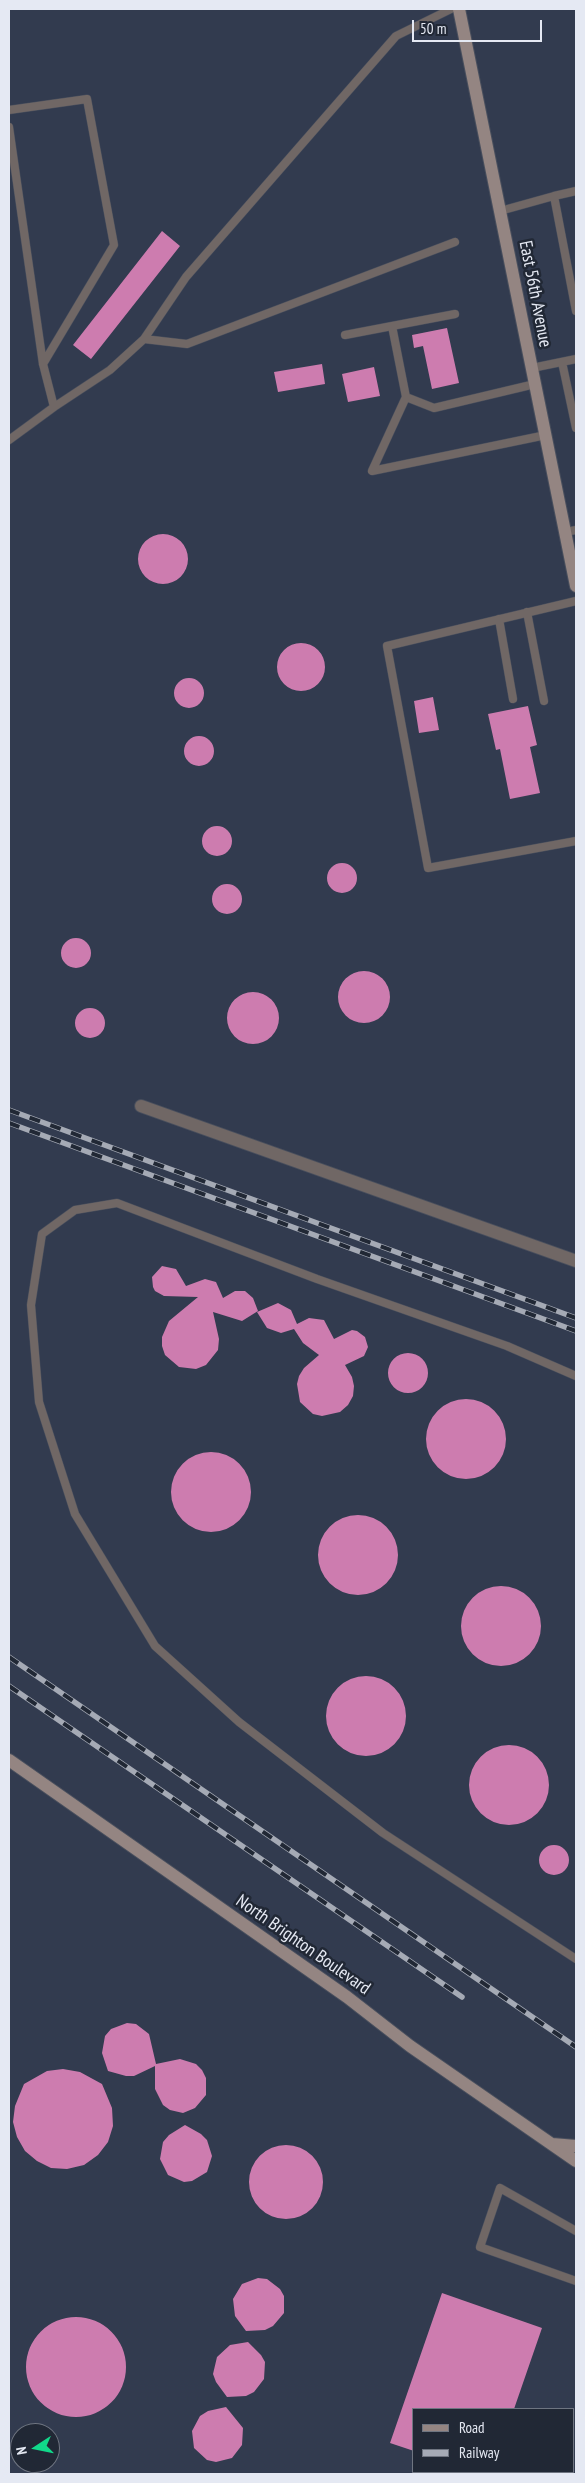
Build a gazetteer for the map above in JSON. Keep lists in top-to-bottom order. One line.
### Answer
{"streets":{"main road":["East 56th Avenue","North Brighton Boulevard"]},"legend":["Road","Railway"],"scale_bar":"50 m","north":"left"}
